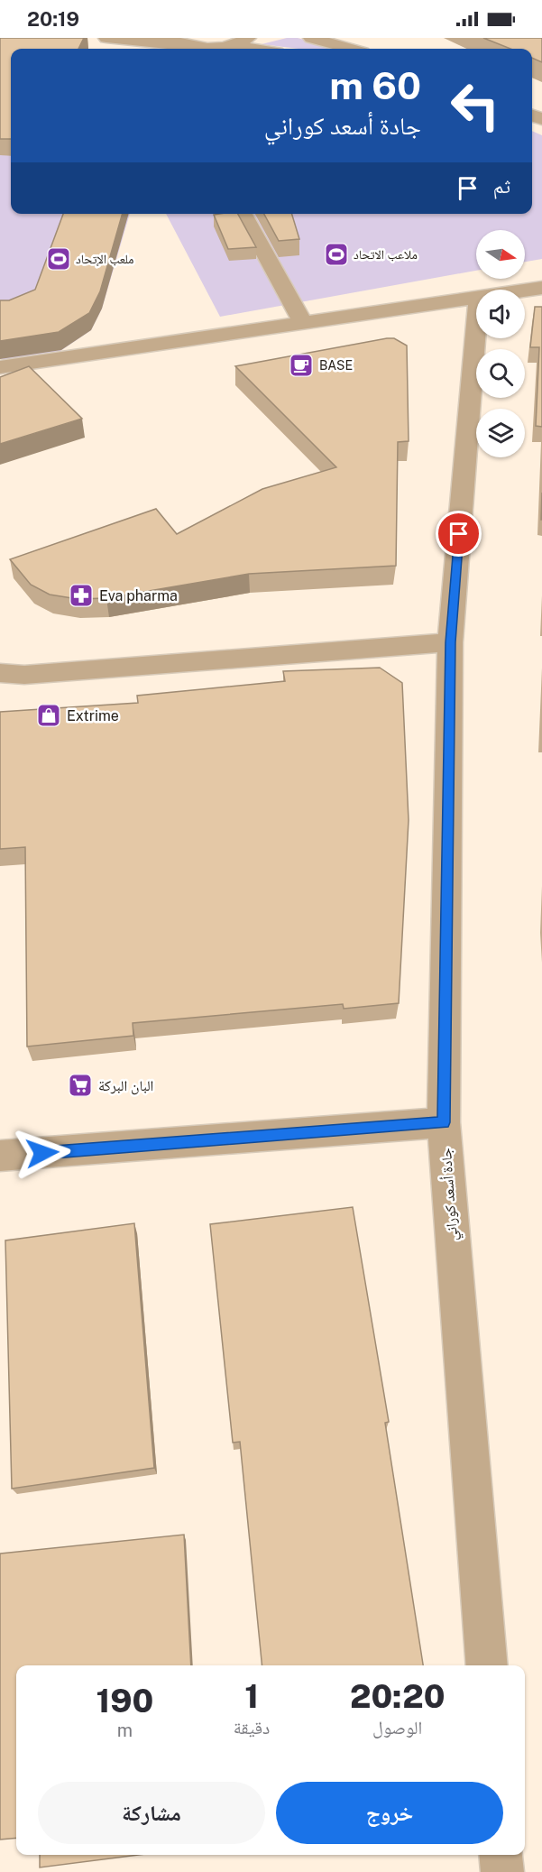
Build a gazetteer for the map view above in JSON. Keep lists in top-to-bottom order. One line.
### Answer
{"streets":{"street":["جادة أسعد كوراني"]},"places":{"sports":["ملاعب الاتحاد","ملعب الإتحاد"],"cafe":["BASE"],"pharmacy":["Eva pharma"],"shop":["Extrime"],"supermarket":["البان البركة"]},"north":"right","page":{"status":"20:19","turn":["60 m","جادة أسعد كوراني"],"then":"ثم","eta":["20:20","الوصول","1","دقيقة","190","m"],"buttons":["خروج","مشاركة"]}}
